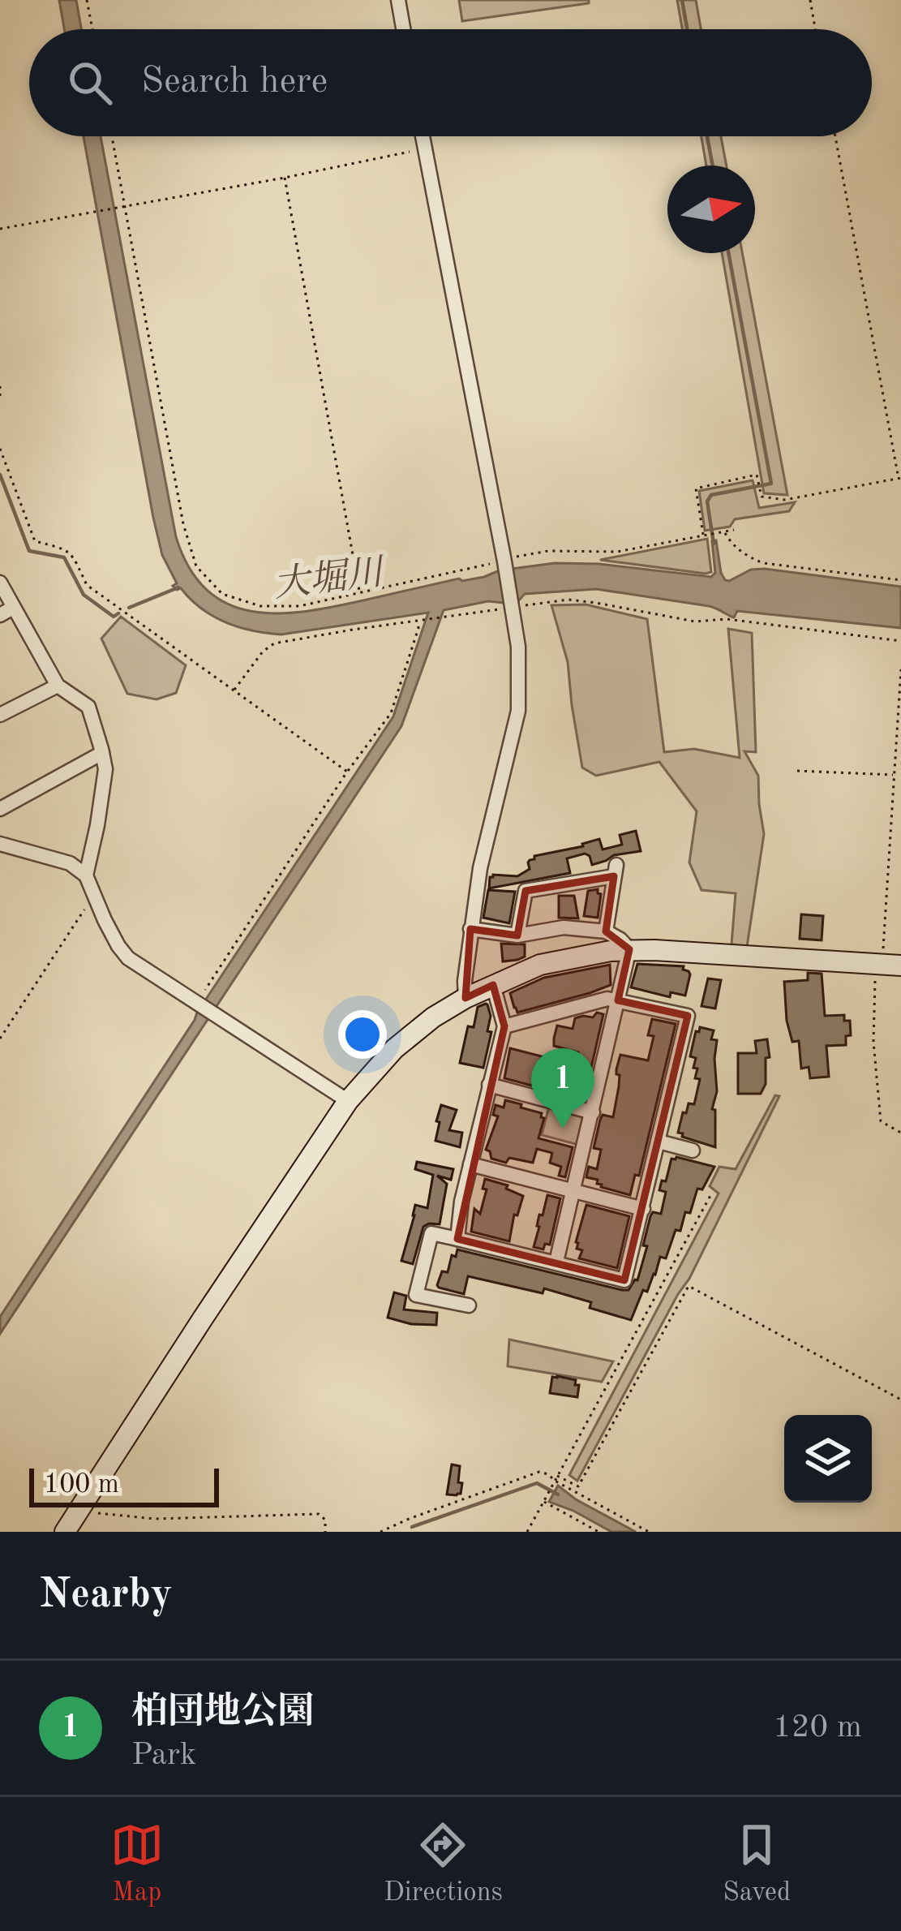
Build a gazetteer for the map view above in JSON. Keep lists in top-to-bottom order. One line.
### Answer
{"water":["大堀川"],"scale_bar":"100 m","north":"right","page":{"search":"Search here","pins":"1","scale":"100 m","heading":"Nearby","list":[{"mark":"1","name":"柏団地公園","note":"Park","value":"120 m"}],"nav":["Map","Directions","Saved"]}}
